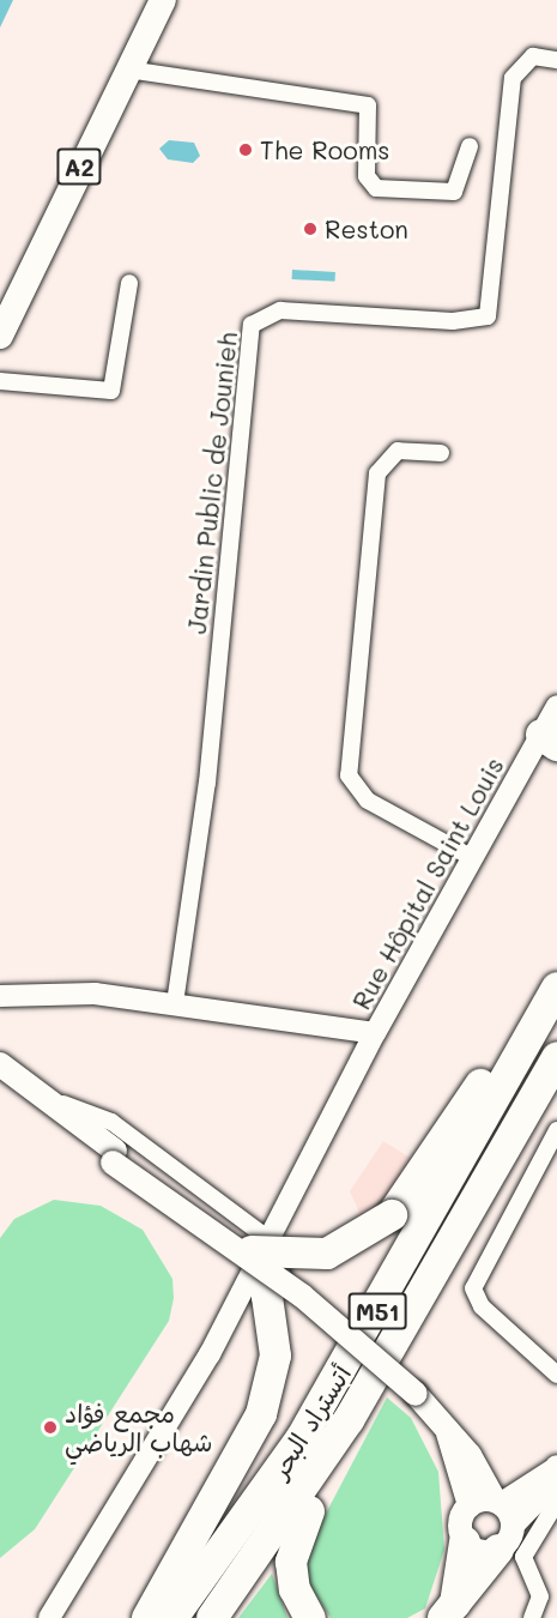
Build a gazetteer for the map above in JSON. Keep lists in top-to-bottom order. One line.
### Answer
{"streets":{"highway":["M51","أتستراد البحر"],"main road":["A2"],"street":["Jardin Public de Jounieh","Rue Hôpital Saint Louis"]},"crossings":[["Jardin Public de Jounieh","Rue Hôpital Saint Louis"]],"places":["The Rooms","Reston","مجمع فؤاد شهاب الرياضي"]}
